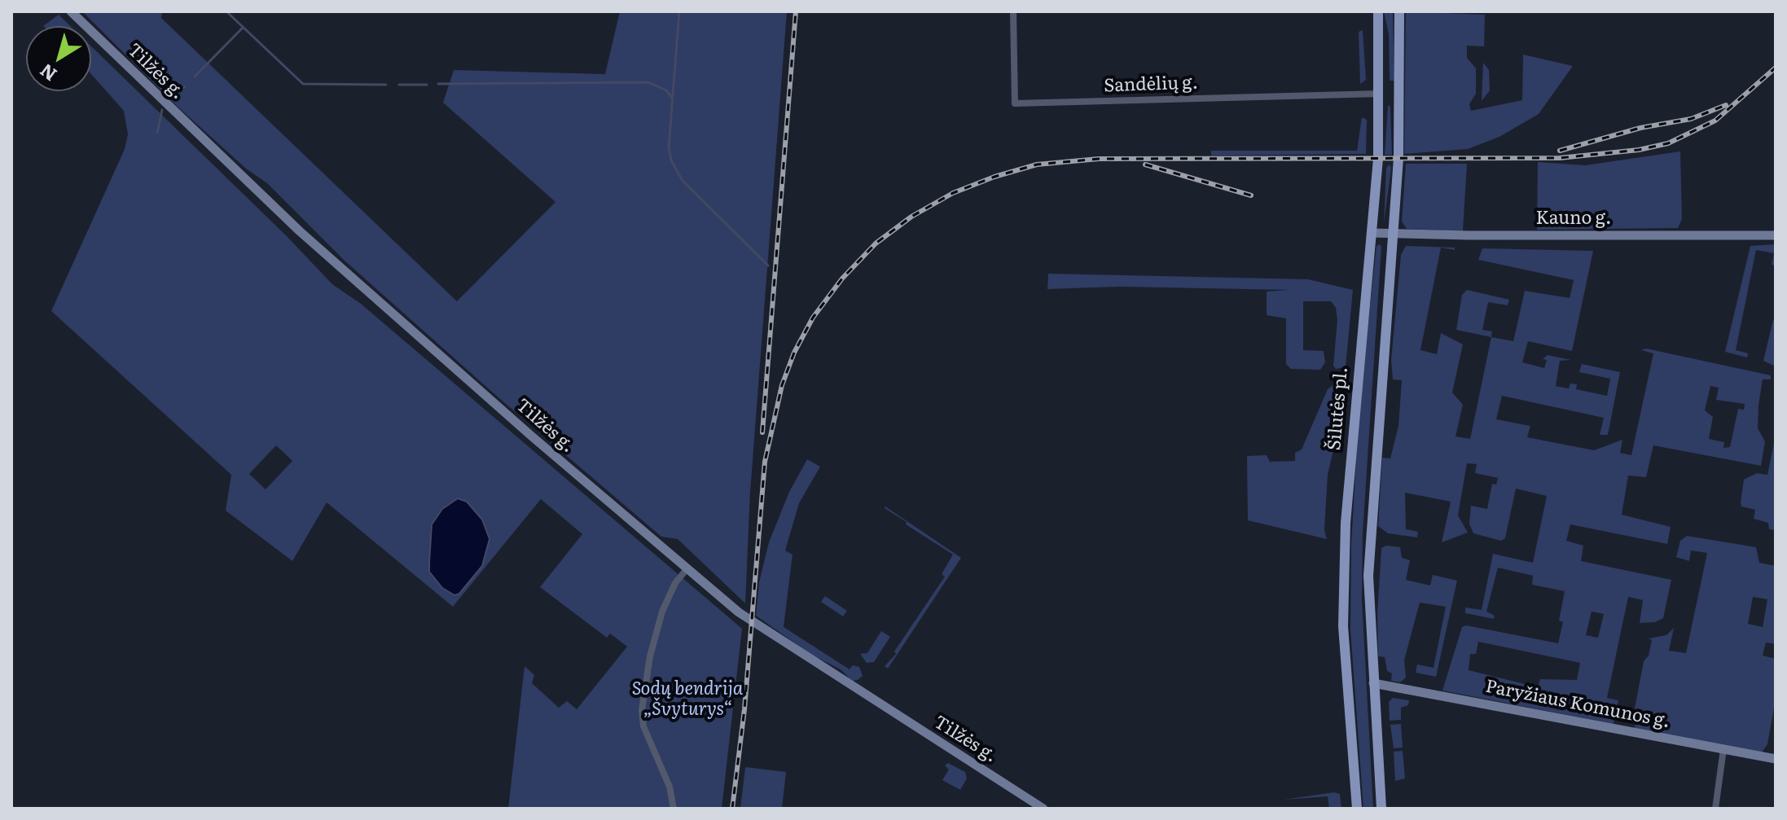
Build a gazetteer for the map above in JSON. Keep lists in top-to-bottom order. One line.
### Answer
{"streets":{"main road":["Tilžės g.","Kauno g.","Šilutės pl.","Paryžiaus Komunos g."],"street":["Sandėlių g."]},"crossings":[["Sandėlių g.","Šilutės pl."],["Kauno g.","Šilutės pl."]],"parks":["Sodų bendrija „Švyturys“"],"north":"bottom left"}
